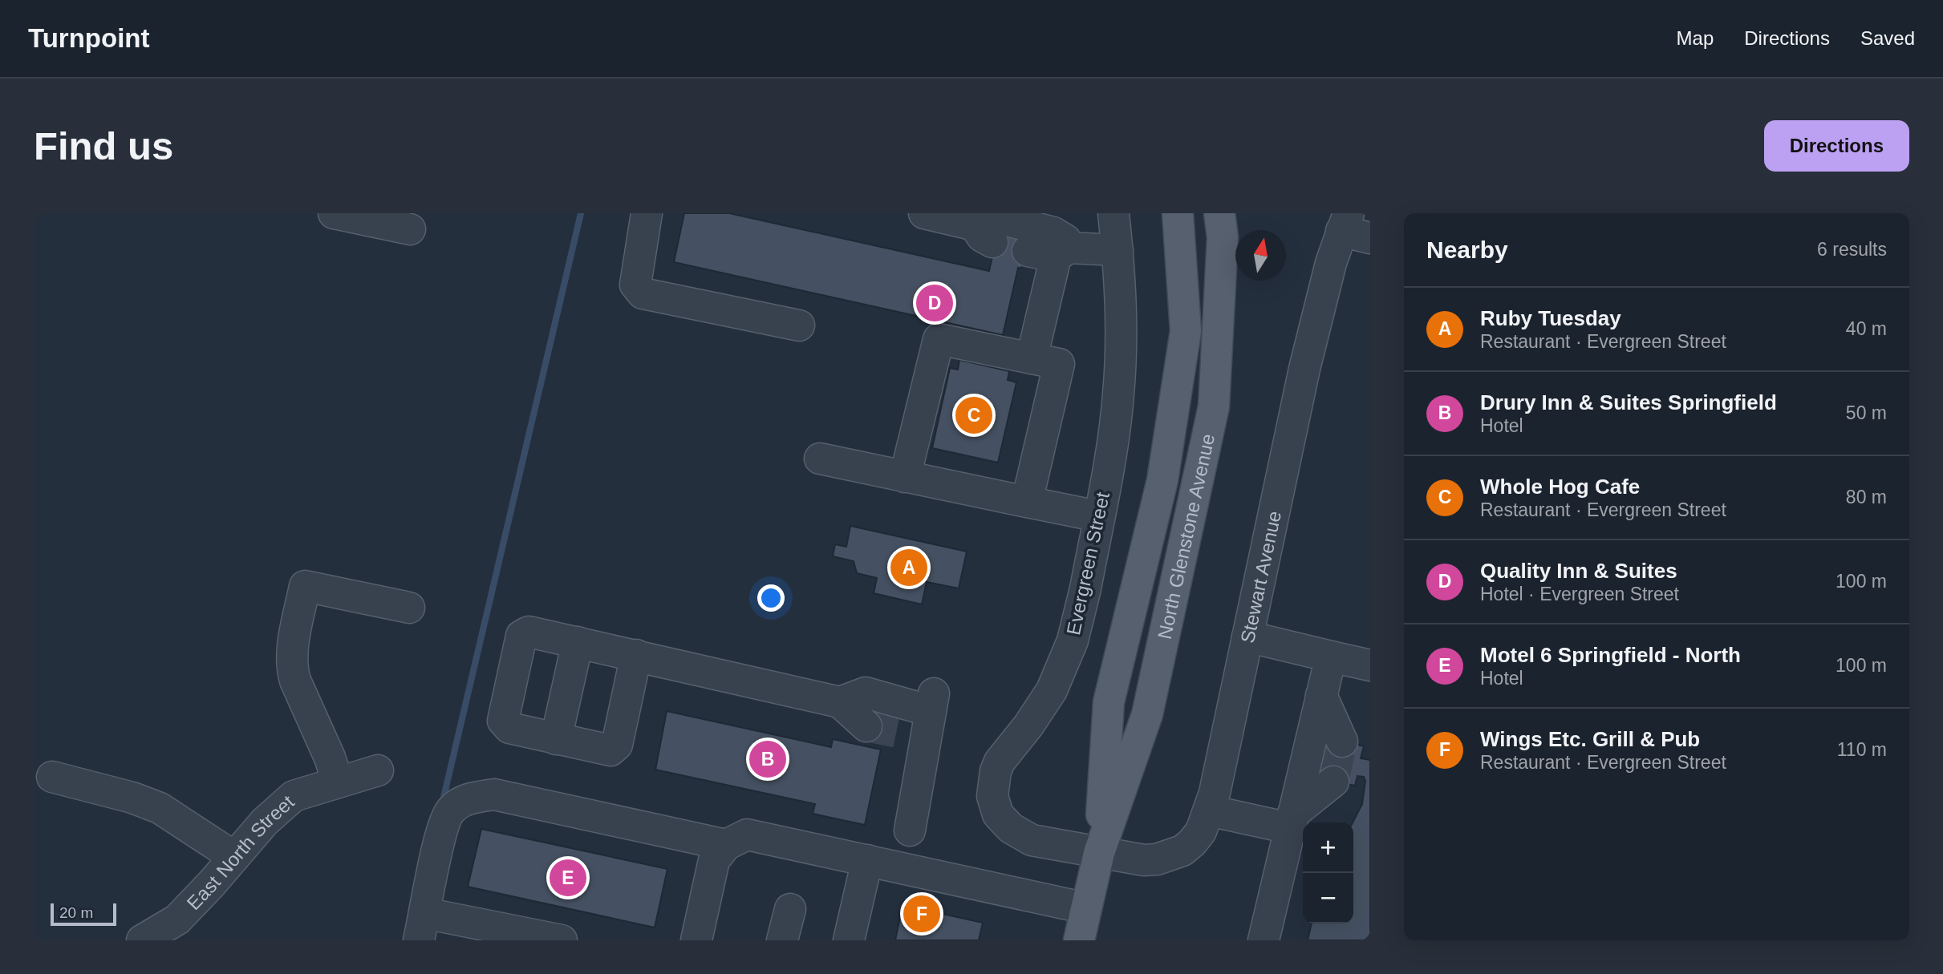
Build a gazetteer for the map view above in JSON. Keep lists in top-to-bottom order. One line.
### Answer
{"streets":{"main road":["North Glenstone Avenue"],"street":["Evergreen Street","Stewart Avenue","East North Street"]},"crossings":[["North Glenstone Avenue","Evergreen Street"],["North Glenstone Avenue","Stewart Avenue"],["Evergreen Street","Stewart Avenue"]],"scale_bar":"20 m","north":"top","page":{"header":"Turnpoint","nav":["Map","Directions","Saved"],"buttons":"Directions","title":"Find us","heading":["Nearby","6 results"],"pins":["D","C","A","B","E","F"],"list":[{"mark":"A","name":"Ruby Tuesday","note":"Restaurant · Evergreen Street","value":"40 m"},{"mark":"B","name":"Drury Inn & Suites Springfield","note":"Hotel","value":"50 m"},{"mark":"C","name":"Whole Hog Cafe","note":"Restaurant · Evergreen Street","value":"80 m"},{"mark":"D","name":"Quality Inn & Suites","note":"Hotel · Evergreen Street","value":"100 m"},{"mark":"E","name":"Motel 6 Springfield - North","note":"Hotel","value":"100 m"},{"mark":"F","name":"Wings Etc. Grill & Pub","note":"Restaurant · Evergreen Street","value":"110 m"}],"map_buttons":["+","−"],"scale":"20 m"}}
